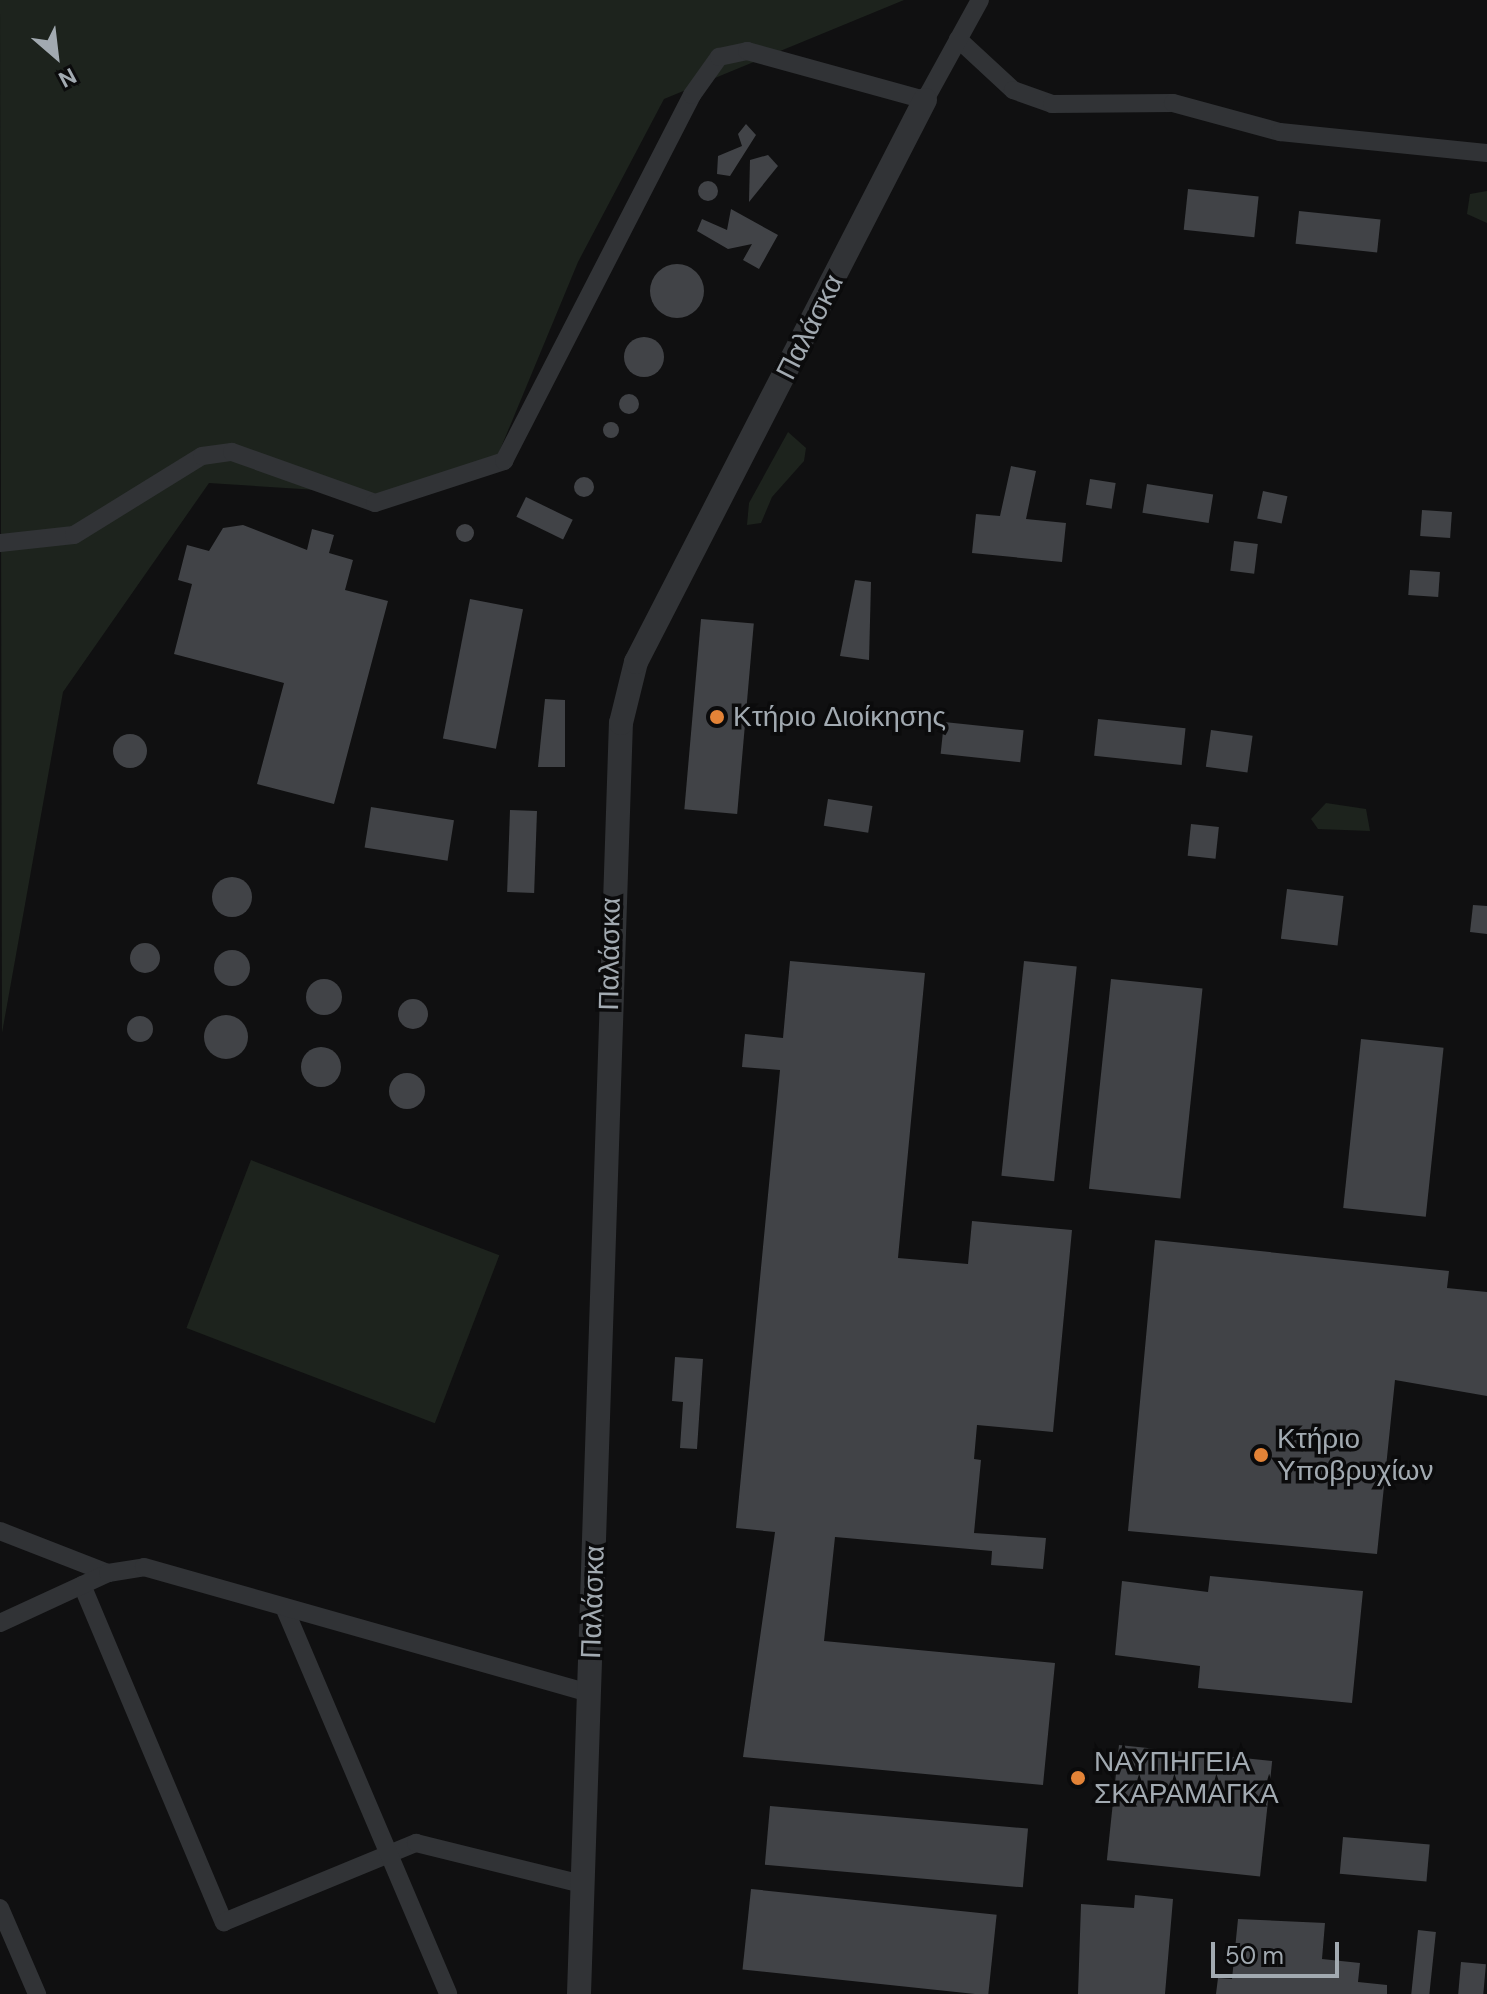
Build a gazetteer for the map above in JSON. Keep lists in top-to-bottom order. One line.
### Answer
{"streets":{"street":["Παλάσκα"]},"places":["Κτήριο Διοίκησης","Κτήριο Υποβρυχίων","ΝΑΥΠΗΓΕΙΑ ΣΚΑΡΑΜΑΓΚΑ"],"scale_bar":"50 m","north":"bottom right"}
